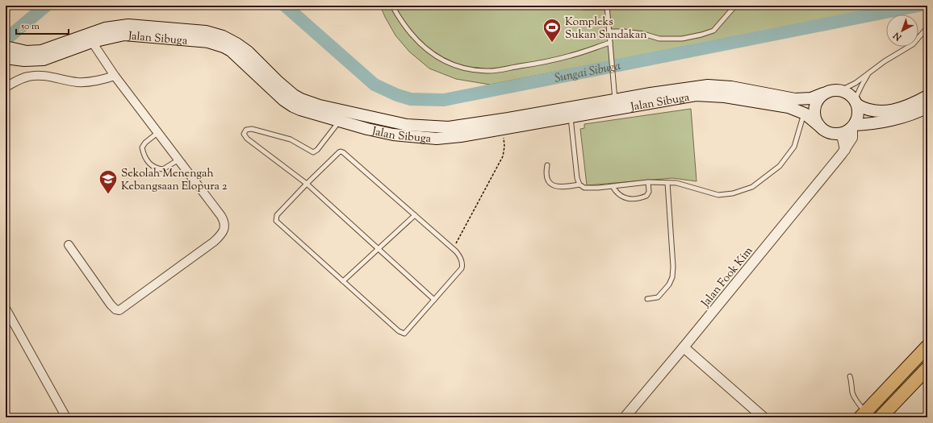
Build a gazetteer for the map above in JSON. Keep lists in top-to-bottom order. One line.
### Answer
{"streets":{"main road":["Jalan Sibuga"],"street":["Jalan Fook Kim"]},"crossings":[["Jalan Sibuga","Jalan Fook Kim"]],"water":["Sungai Sibuga"],"places":{"sports":["Kompleks Sukan Sandakan"],"school or university":["Sekolah Menengah Kebangsaan Elopura 2"]},"scale_bar":"50 m","north":"bottom left"}
